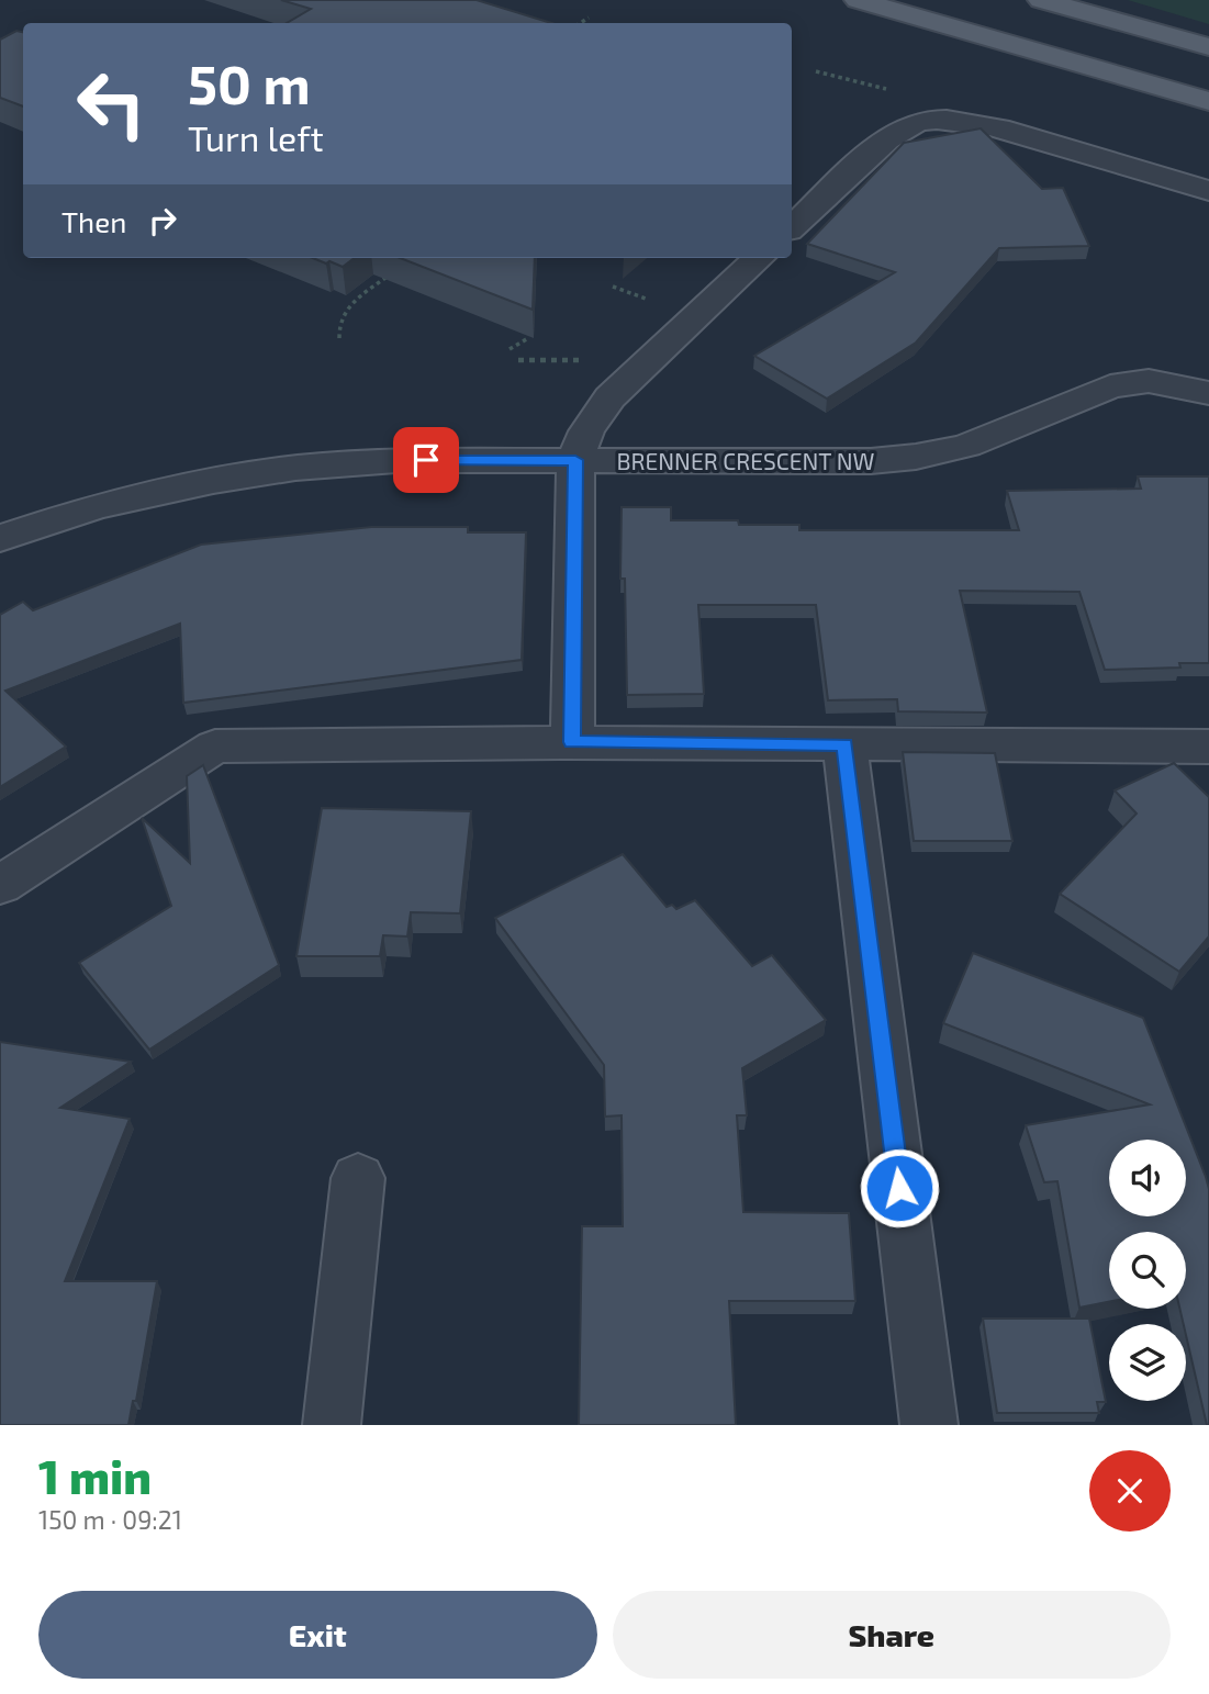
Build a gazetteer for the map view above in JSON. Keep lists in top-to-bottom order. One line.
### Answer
{"streets":{"street":["BRENNER CRESCENT NW"]},"page":{"turn":["50 m","Turn left"],"then":"Then","heading":["1 min","150 m · 09:21"],"buttons":["Exit","Share"]}}
